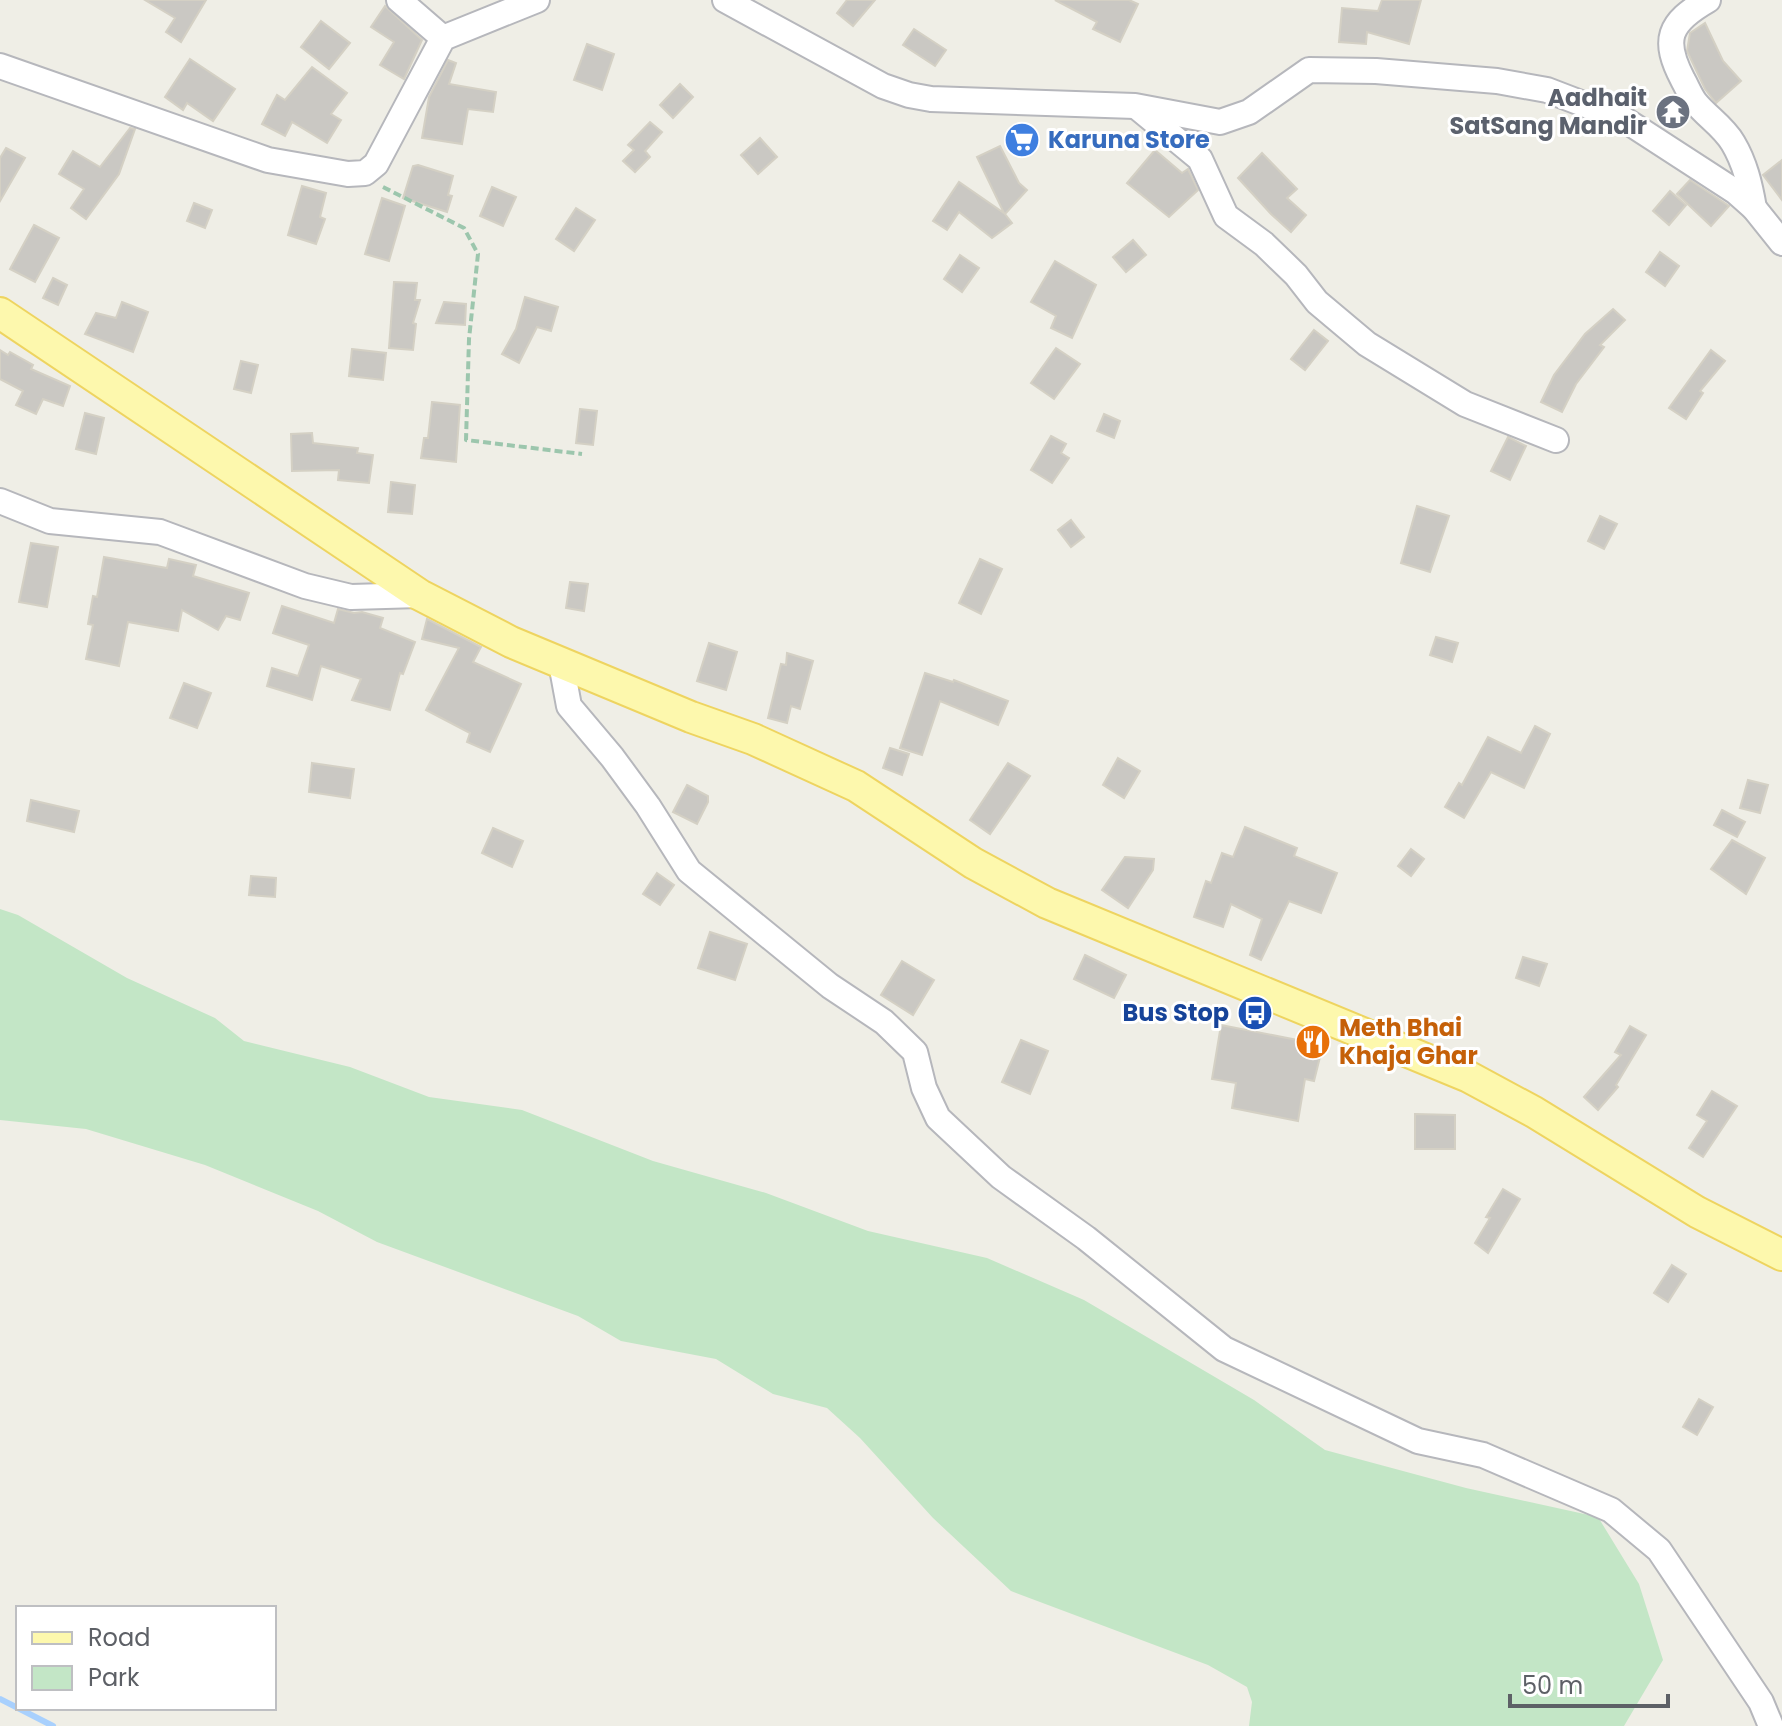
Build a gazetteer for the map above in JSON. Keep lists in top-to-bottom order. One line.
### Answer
{"places":{"temple":["Aadhait SatSang Mandir"],"supermarket":["Karuna Store"],"bus stop":["Bus Stop"],"restaurant":["Meth Bhai Khaja Ghar"]},"legend":["Road","Park"],"scale_bar":"50 m"}
